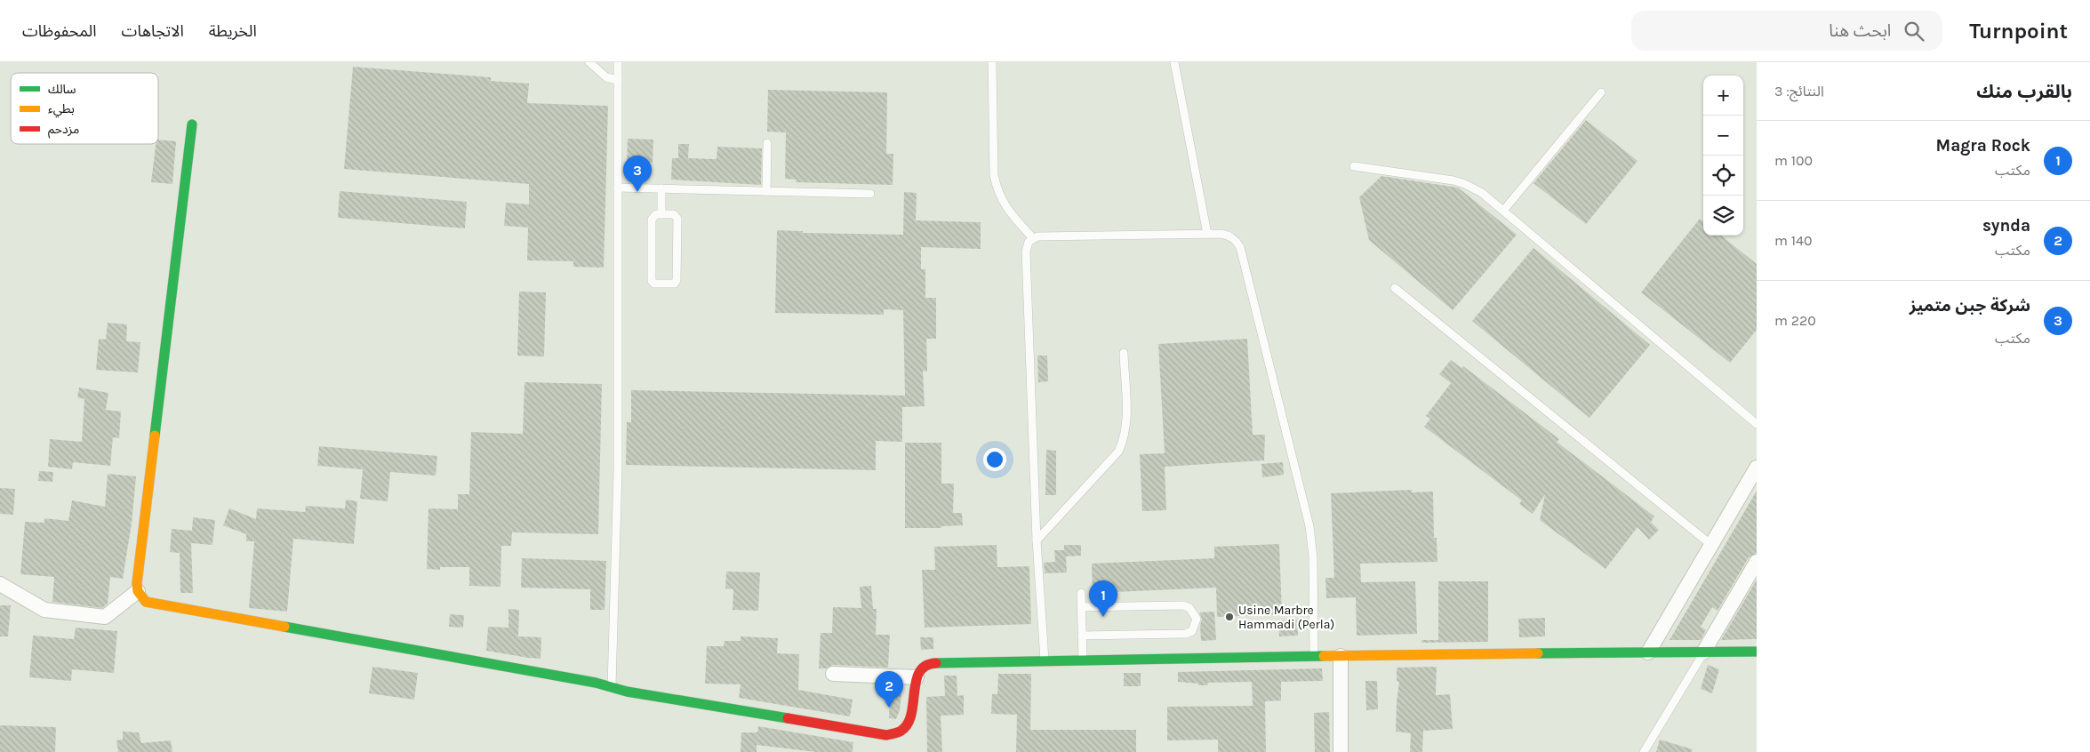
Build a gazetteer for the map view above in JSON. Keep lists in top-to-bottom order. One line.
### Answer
{"places":["Usine Marbre Hammadi (Perla)"],"legend":["سالك","بطيء","مزدحم"],"page":{"header":"Turnpoint","search":"ابحث هنا","nav":["الخريطة","الاتجاهات","المحفوظات"],"heading":["بالقرب منك","النتائج: 3"],"map_buttons":["+","−"],"list":[{"mark":"1","name":"Magra Rock","note":"مكتب","value":"100 m"},{"mark":"2","name":"synda","note":"مكتب","value":"140 m"},{"mark":"3","name":"شركة جبن متميز","note":"مكتب","value":"220 m"}],"pins":["3","1","2"]}}
